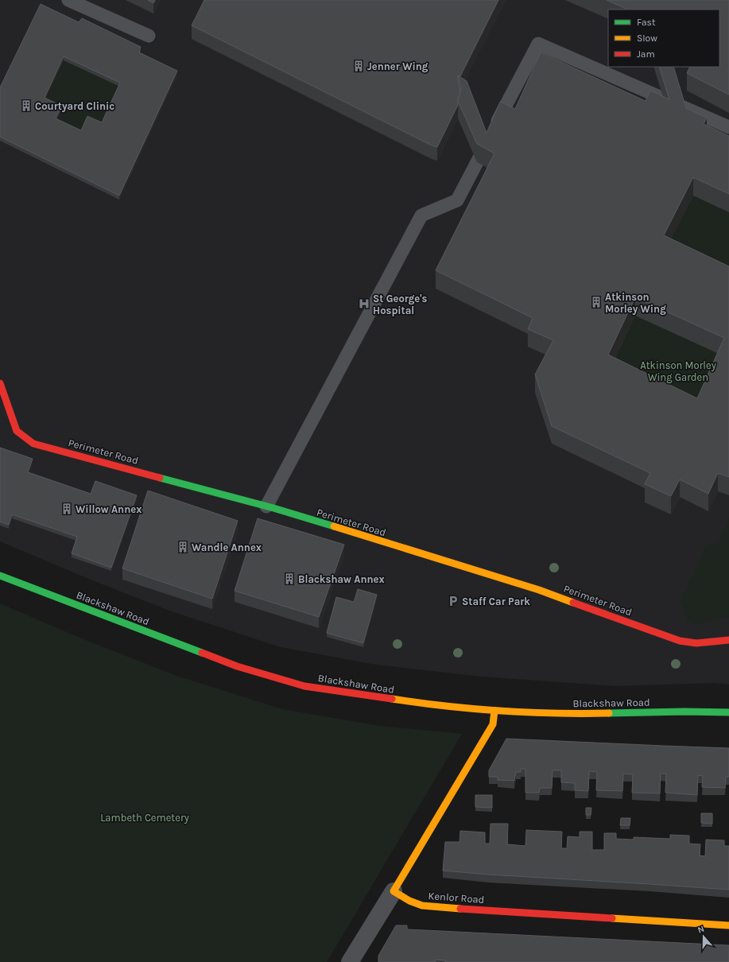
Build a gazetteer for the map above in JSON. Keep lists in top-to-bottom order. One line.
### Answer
{"streets":{"street":["Perimeter Road","Blackshaw Road","Kenlor Road"]},"parks":["Atkinson Morley Wing Garden","Lambeth Cemetery"],"places":{"building":["Jenner Wing","Courtyard Clinic","Atkinson Morley Wing","Willow Annex","Wandle Annex","Blackshaw Annex"],"hospital":["St George's Hospital"],"parking":["Staff Car Park"]},"legend":["Fast","Slow","Jam"],"north":"top"}
